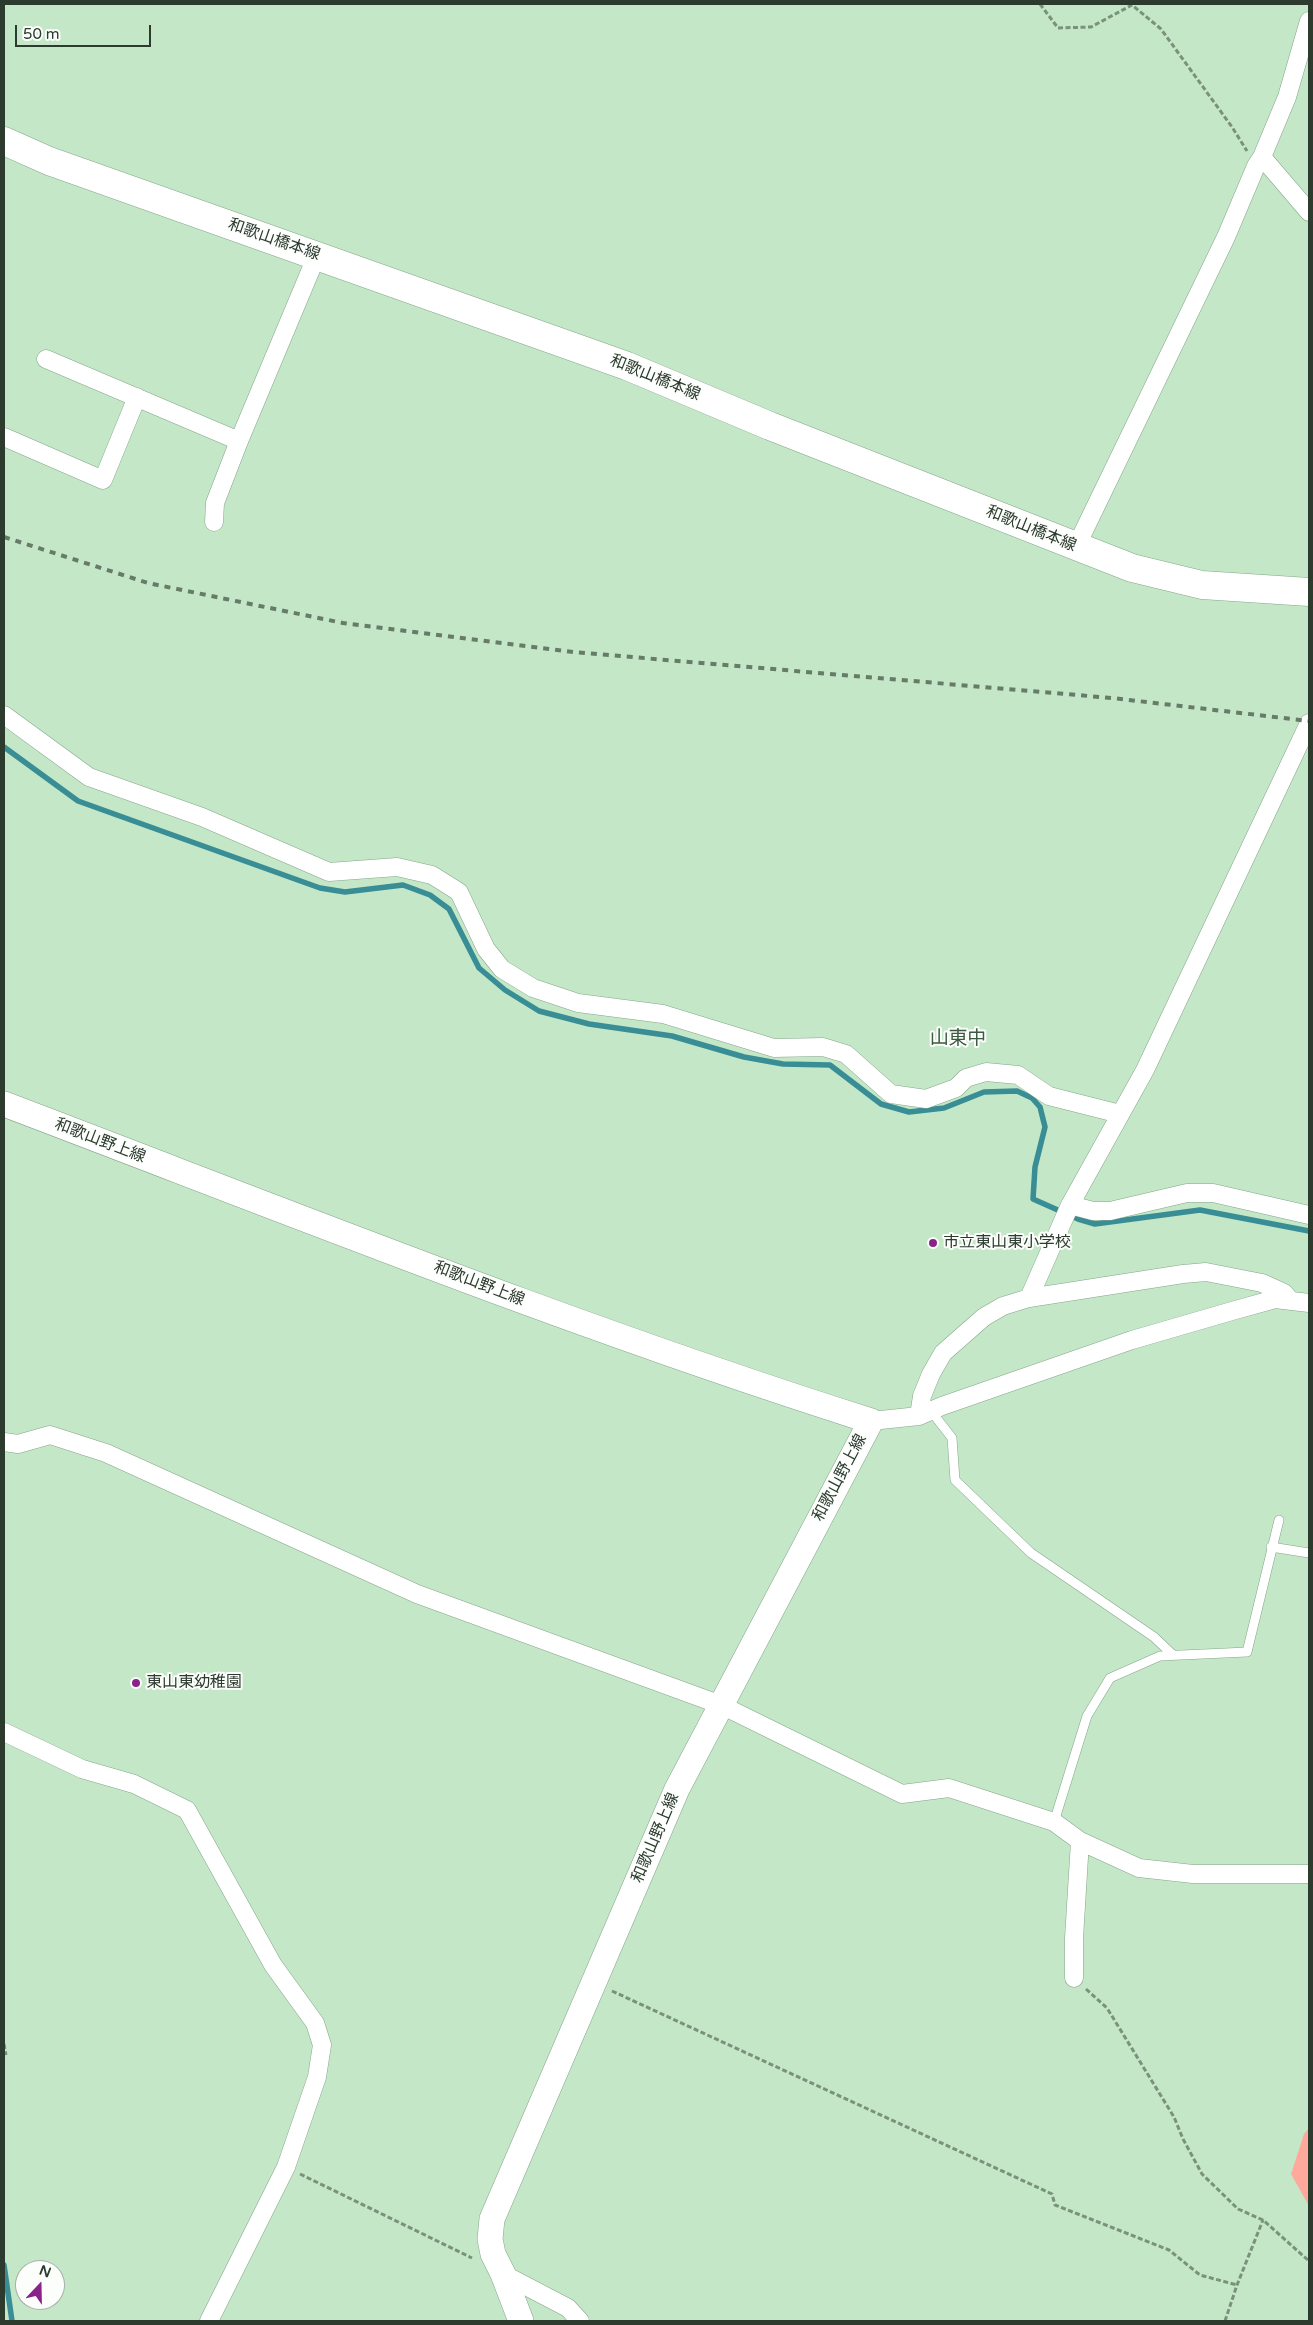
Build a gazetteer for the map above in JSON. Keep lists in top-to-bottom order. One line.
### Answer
{"streets":{"main road":["和歌山橋本線","和歌山野上線"]},"districts":["山東中"],"places":["市立東山東小学校","東山東幼稚園"],"scale_bar":"50 m","north":"top"}
